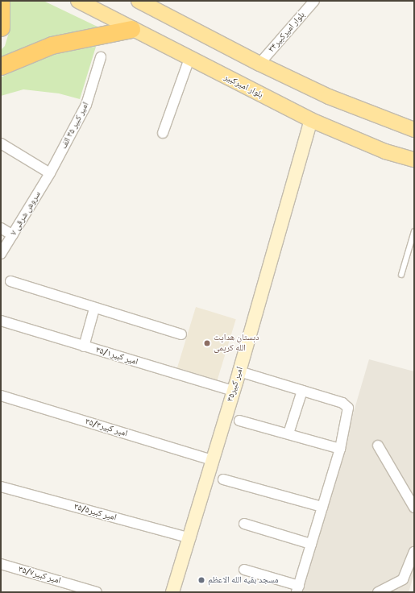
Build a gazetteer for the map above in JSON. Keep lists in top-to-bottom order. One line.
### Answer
{"streets":{"main road":["بلوار امیرکبیر"],"street":["بلوار امیرکبیر۳۴","امیر کبیر ۳۵ الف","سروش شرقی ۷","امیر کبیر۳۵/۱","امیر کبیر۳۵","امیر کبیر۳۵/۳","امیر کبیر۳۵/۵","امیر کبیر۳۵/۷"]},"crossings":[["بلوار امیرکبیر","امیر کبیر۳۵"],["امیر کبیر ۳۵ الف","سروش شرقی ۷"],["امیر کبیر۳۵/۱","امیر کبیر۳۵"],["امیر کبیر۳۵","امیر کبیر۳۵/۳"],["امیر کبیر۳۵","امیر کبیر۳۵/۵"]],"places":["دبستان هدایت الله کریمی","مسجد بقیه الله الاعظم"]}
